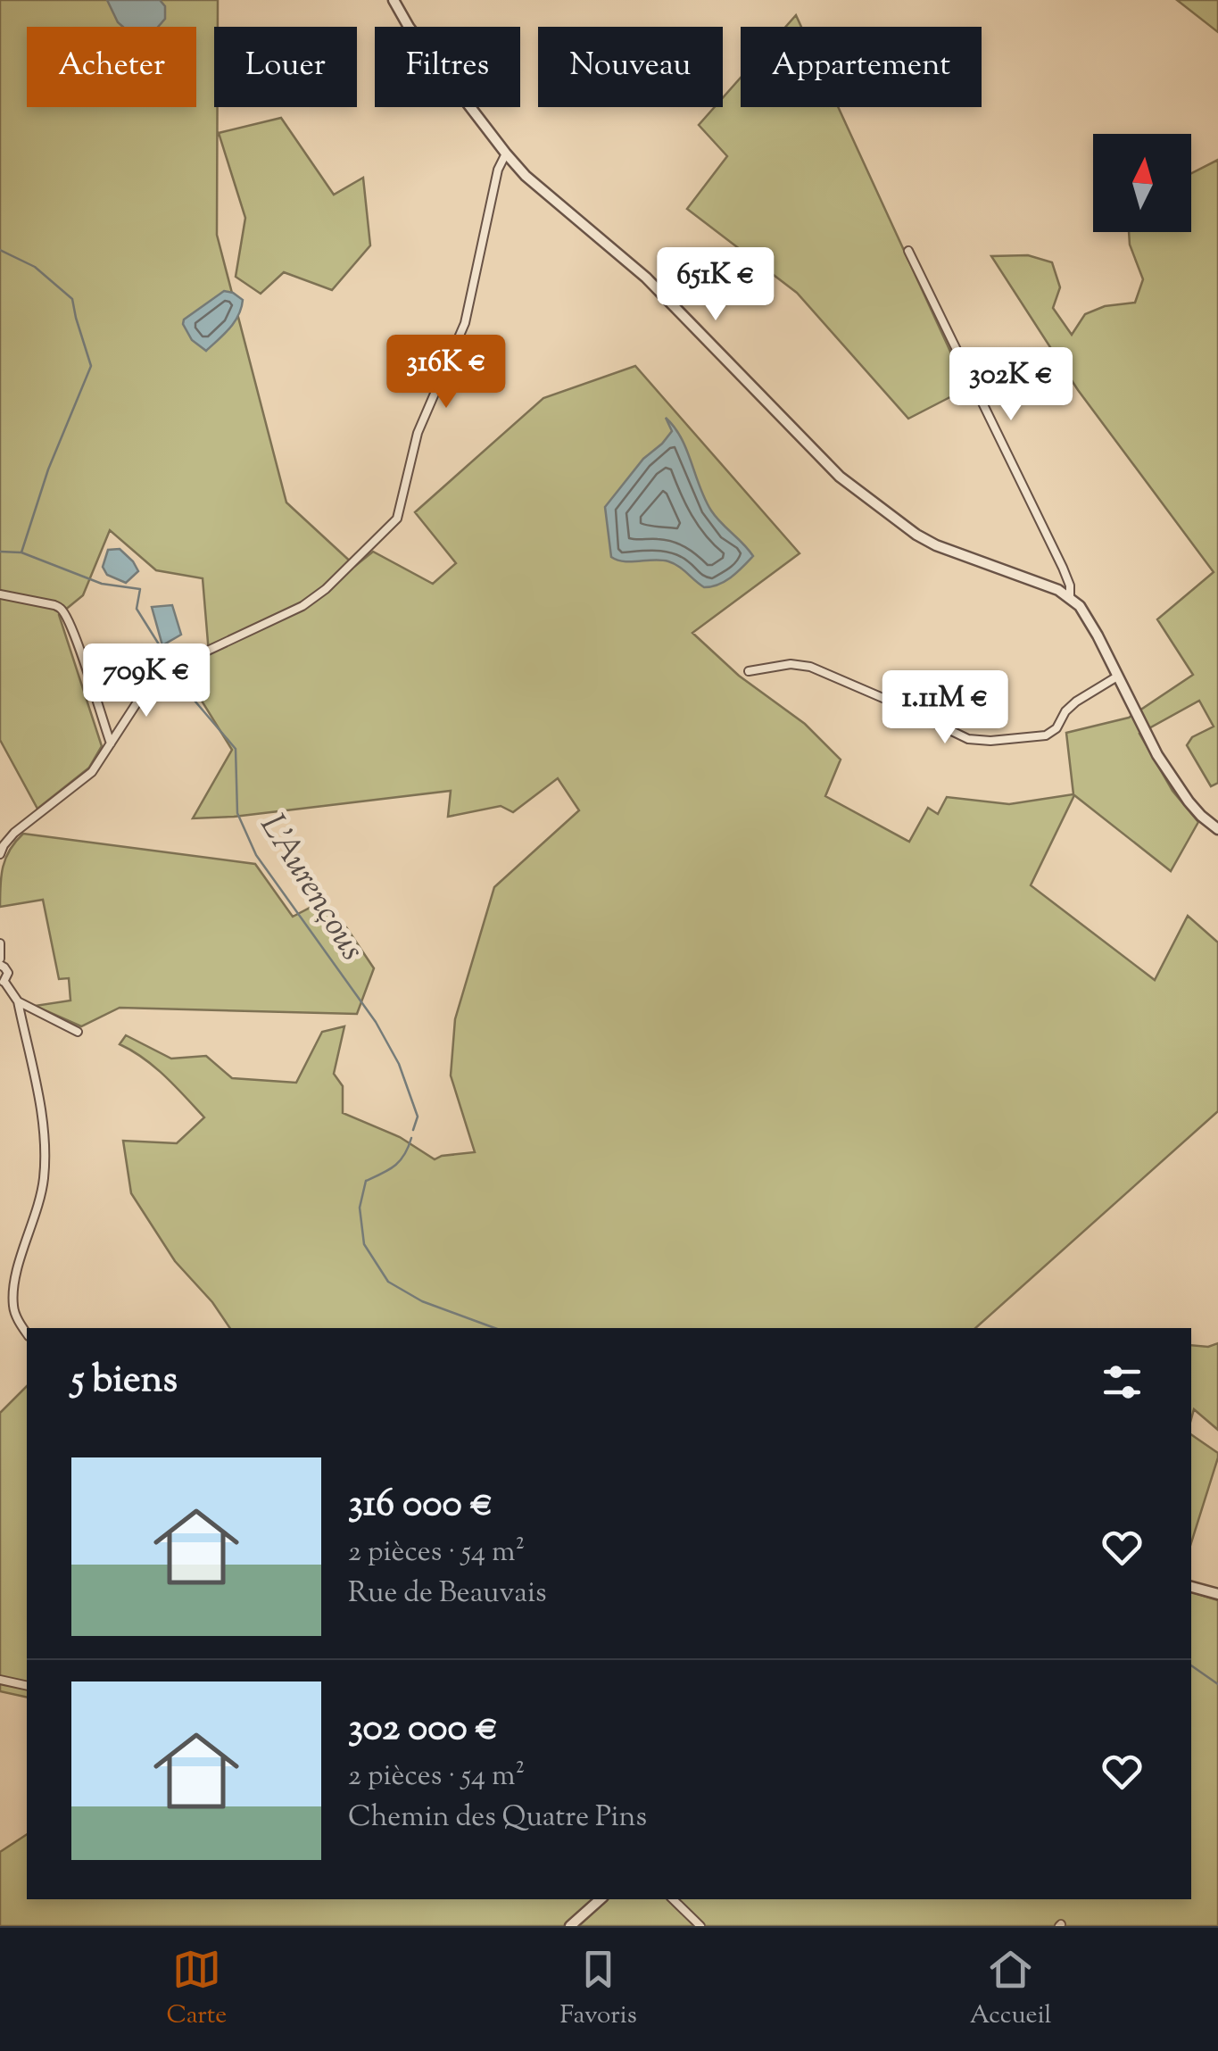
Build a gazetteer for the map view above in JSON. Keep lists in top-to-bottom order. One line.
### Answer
{"water":["L'Aurençous"],"north":"top","page":{"chip":["Acheter","Louer","Filtres","Nouveau","Appartement"],"price":["651K €","316K €","302K €","709K €","1.11M €"],"heading":"5 biens","list":[{"name":"316 000 €","note":"2 pièces · 54 m² · Rue de Beauvais"},{"name":"302 000 €","note":"2 pièces · 54 m² · Chemin des Quatre Pins"}],"tabs":["Carte","Favoris","Accueil"]}}
